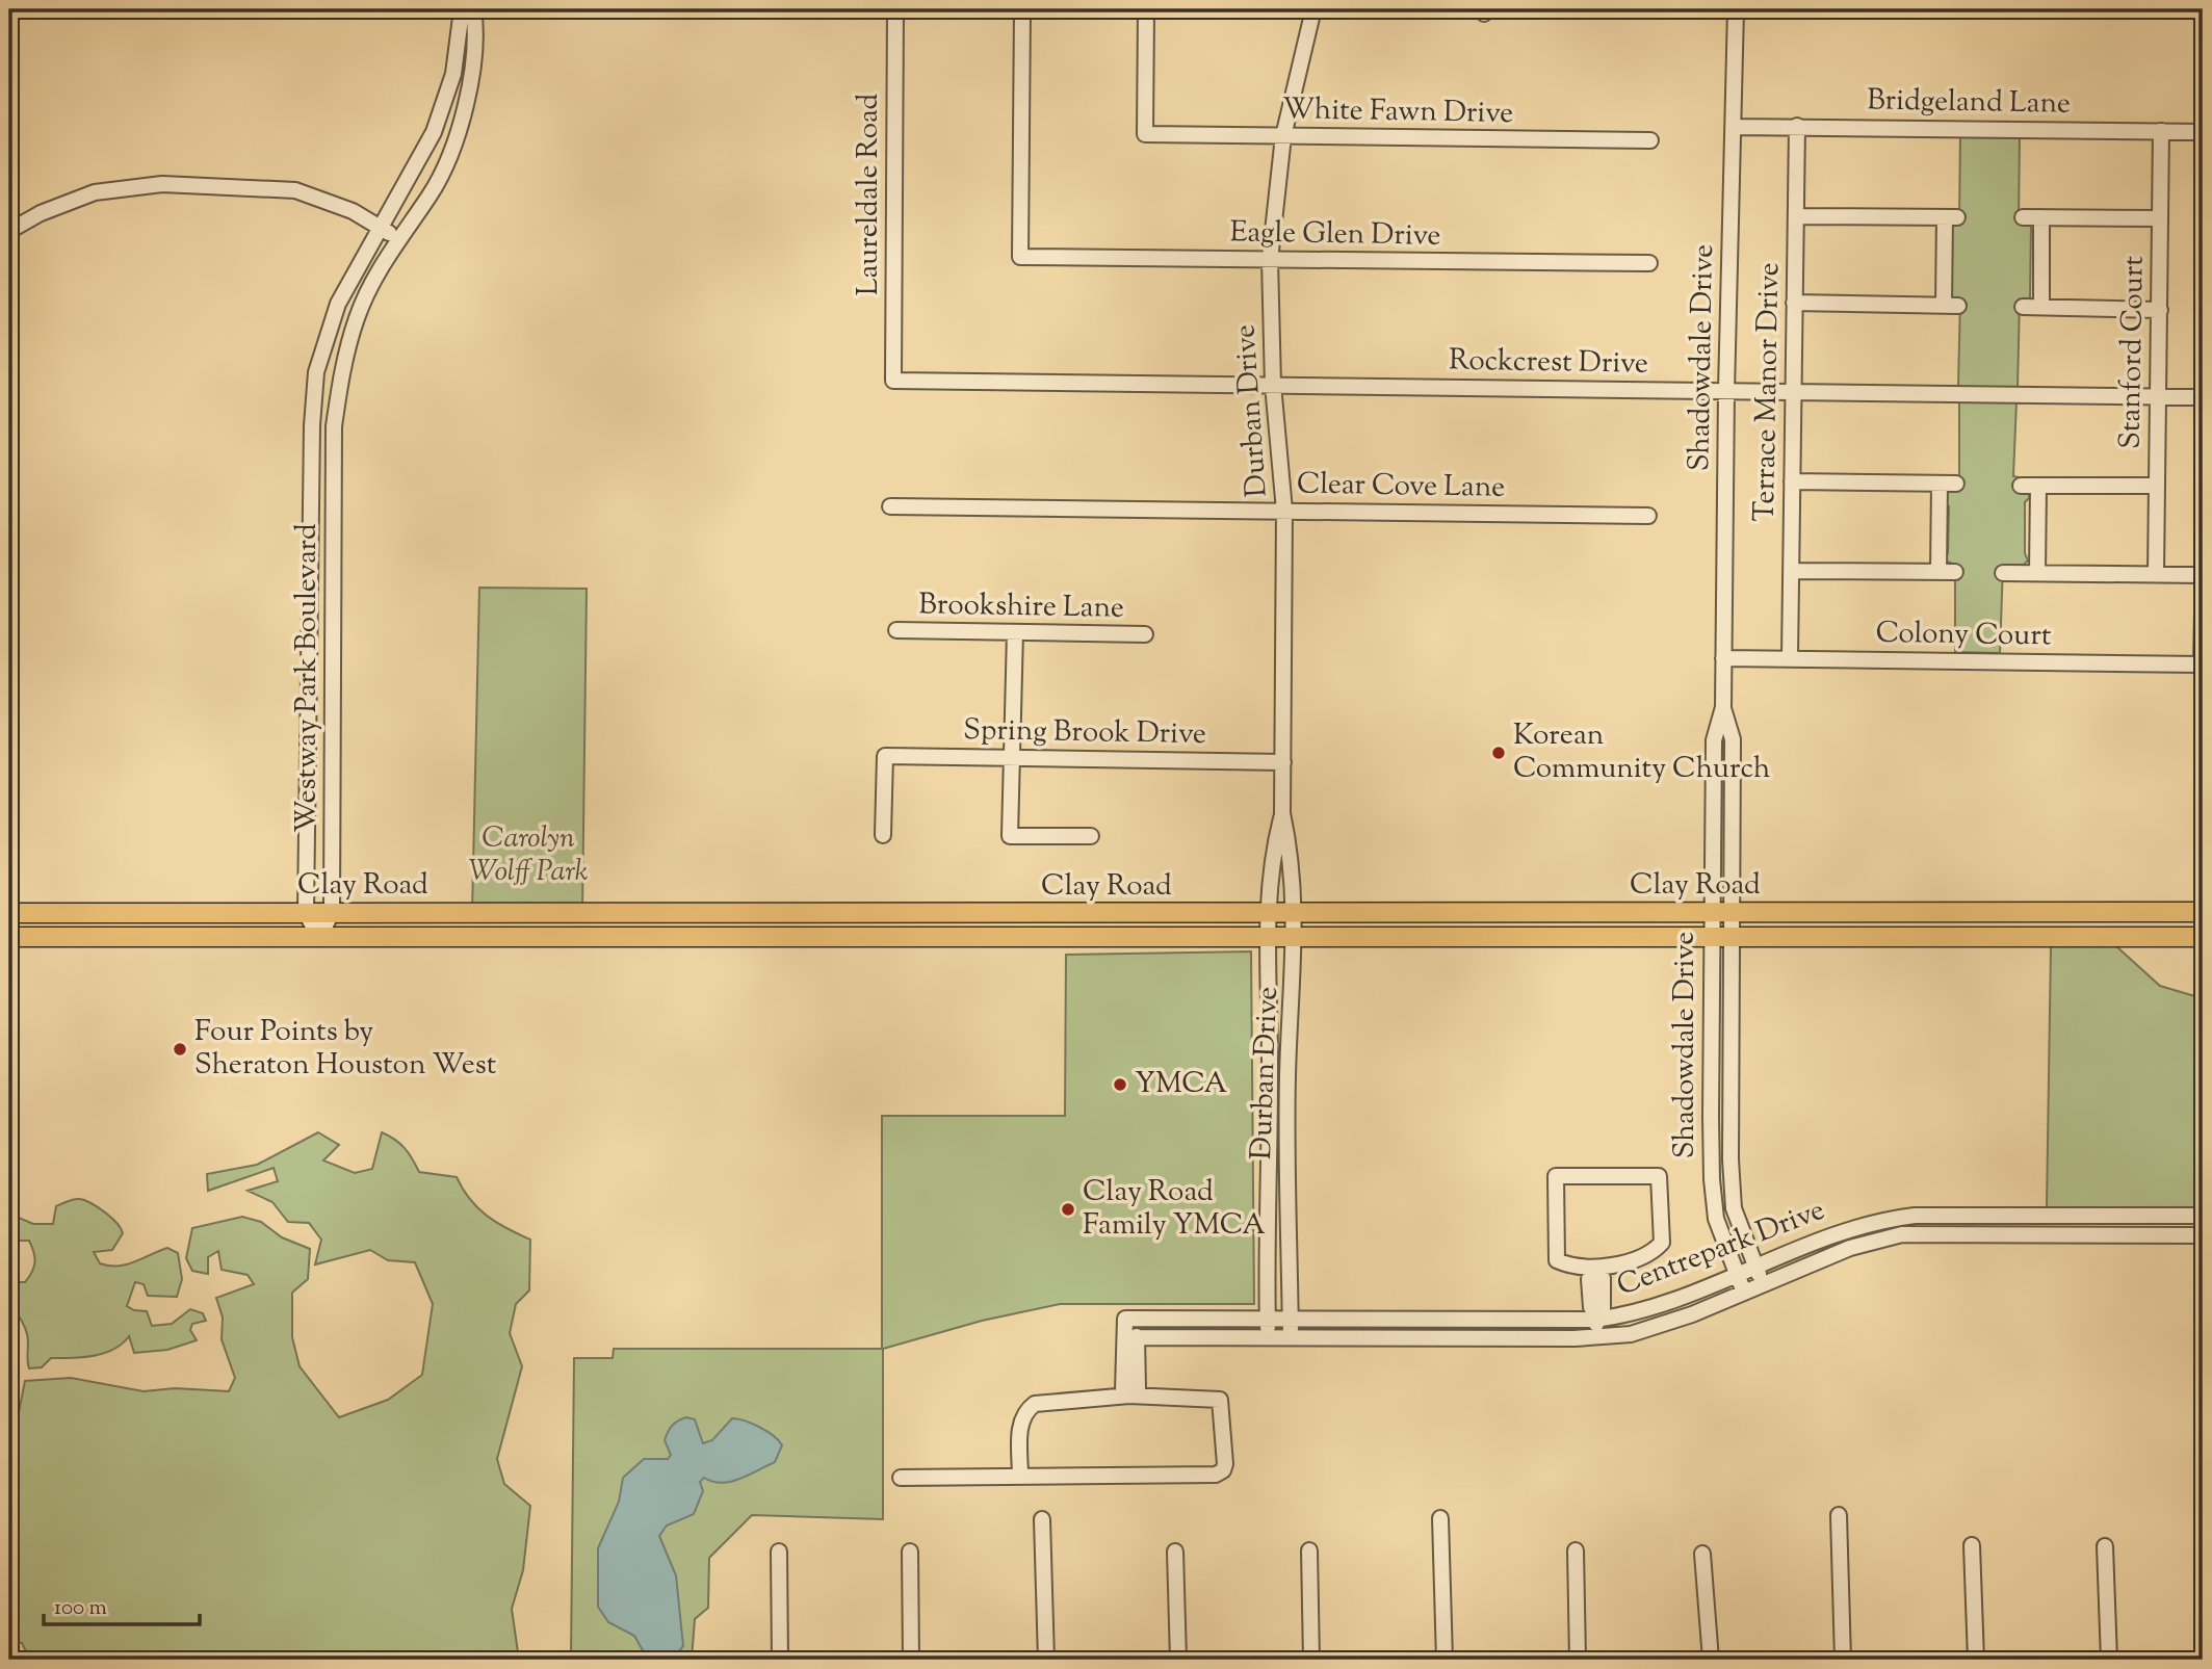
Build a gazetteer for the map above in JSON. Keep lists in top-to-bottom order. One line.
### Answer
{"streets":{"main road":["Clay Road"],"street":["Bridgeland Lane","White Fawn Drive","Laureldale Road","Eagle Glen Drive","Stanford Court","Shadowdale Drive","Rockcrest Drive","Terrace Manor Drive","Durban Drive","Clear Cove Lane","Brookshire Lane","Colony Court","Westway Park Boulevard","Spring Brook Drive","Centrepark Drive"]},"crossings":[["Bridgeland Lane","Stanford Court"],["Bridgeland Lane","Shadowdale Drive"],["Bridgeland Lane","Terrace Manor Drive"],["White Fawn Drive","Durban Drive"],["Laureldale Road","Rockcrest Drive"],["Eagle Glen Drive","Durban Drive"],["Stanford Court","Rockcrest Drive"],["Shadowdale Drive","Rockcrest Drive"],["Shadowdale Drive","Colony Court"],["Shadowdale Drive","Clay Road"],["Shadowdale Drive","Centrepark Drive"],["Rockcrest Drive","Terrace Manor Drive"],["Rockcrest Drive","Durban Drive"],["Terrace Manor Drive","Colony Court"],["Durban Drive","Clear Cove Lane"],["Durban Drive","Spring Brook Drive"],["Durban Drive","Clay Road"],["Durban Drive","Centrepark Drive"],["Westway Park Boulevard","Clay Road"]],"parks":["Carolyn Wolff Park"],"places":["Korean Community Church","Four Points by Sheraton Houston West","YMCA","Clay Road Family YMCA"],"scale_bar":"100 m"}
